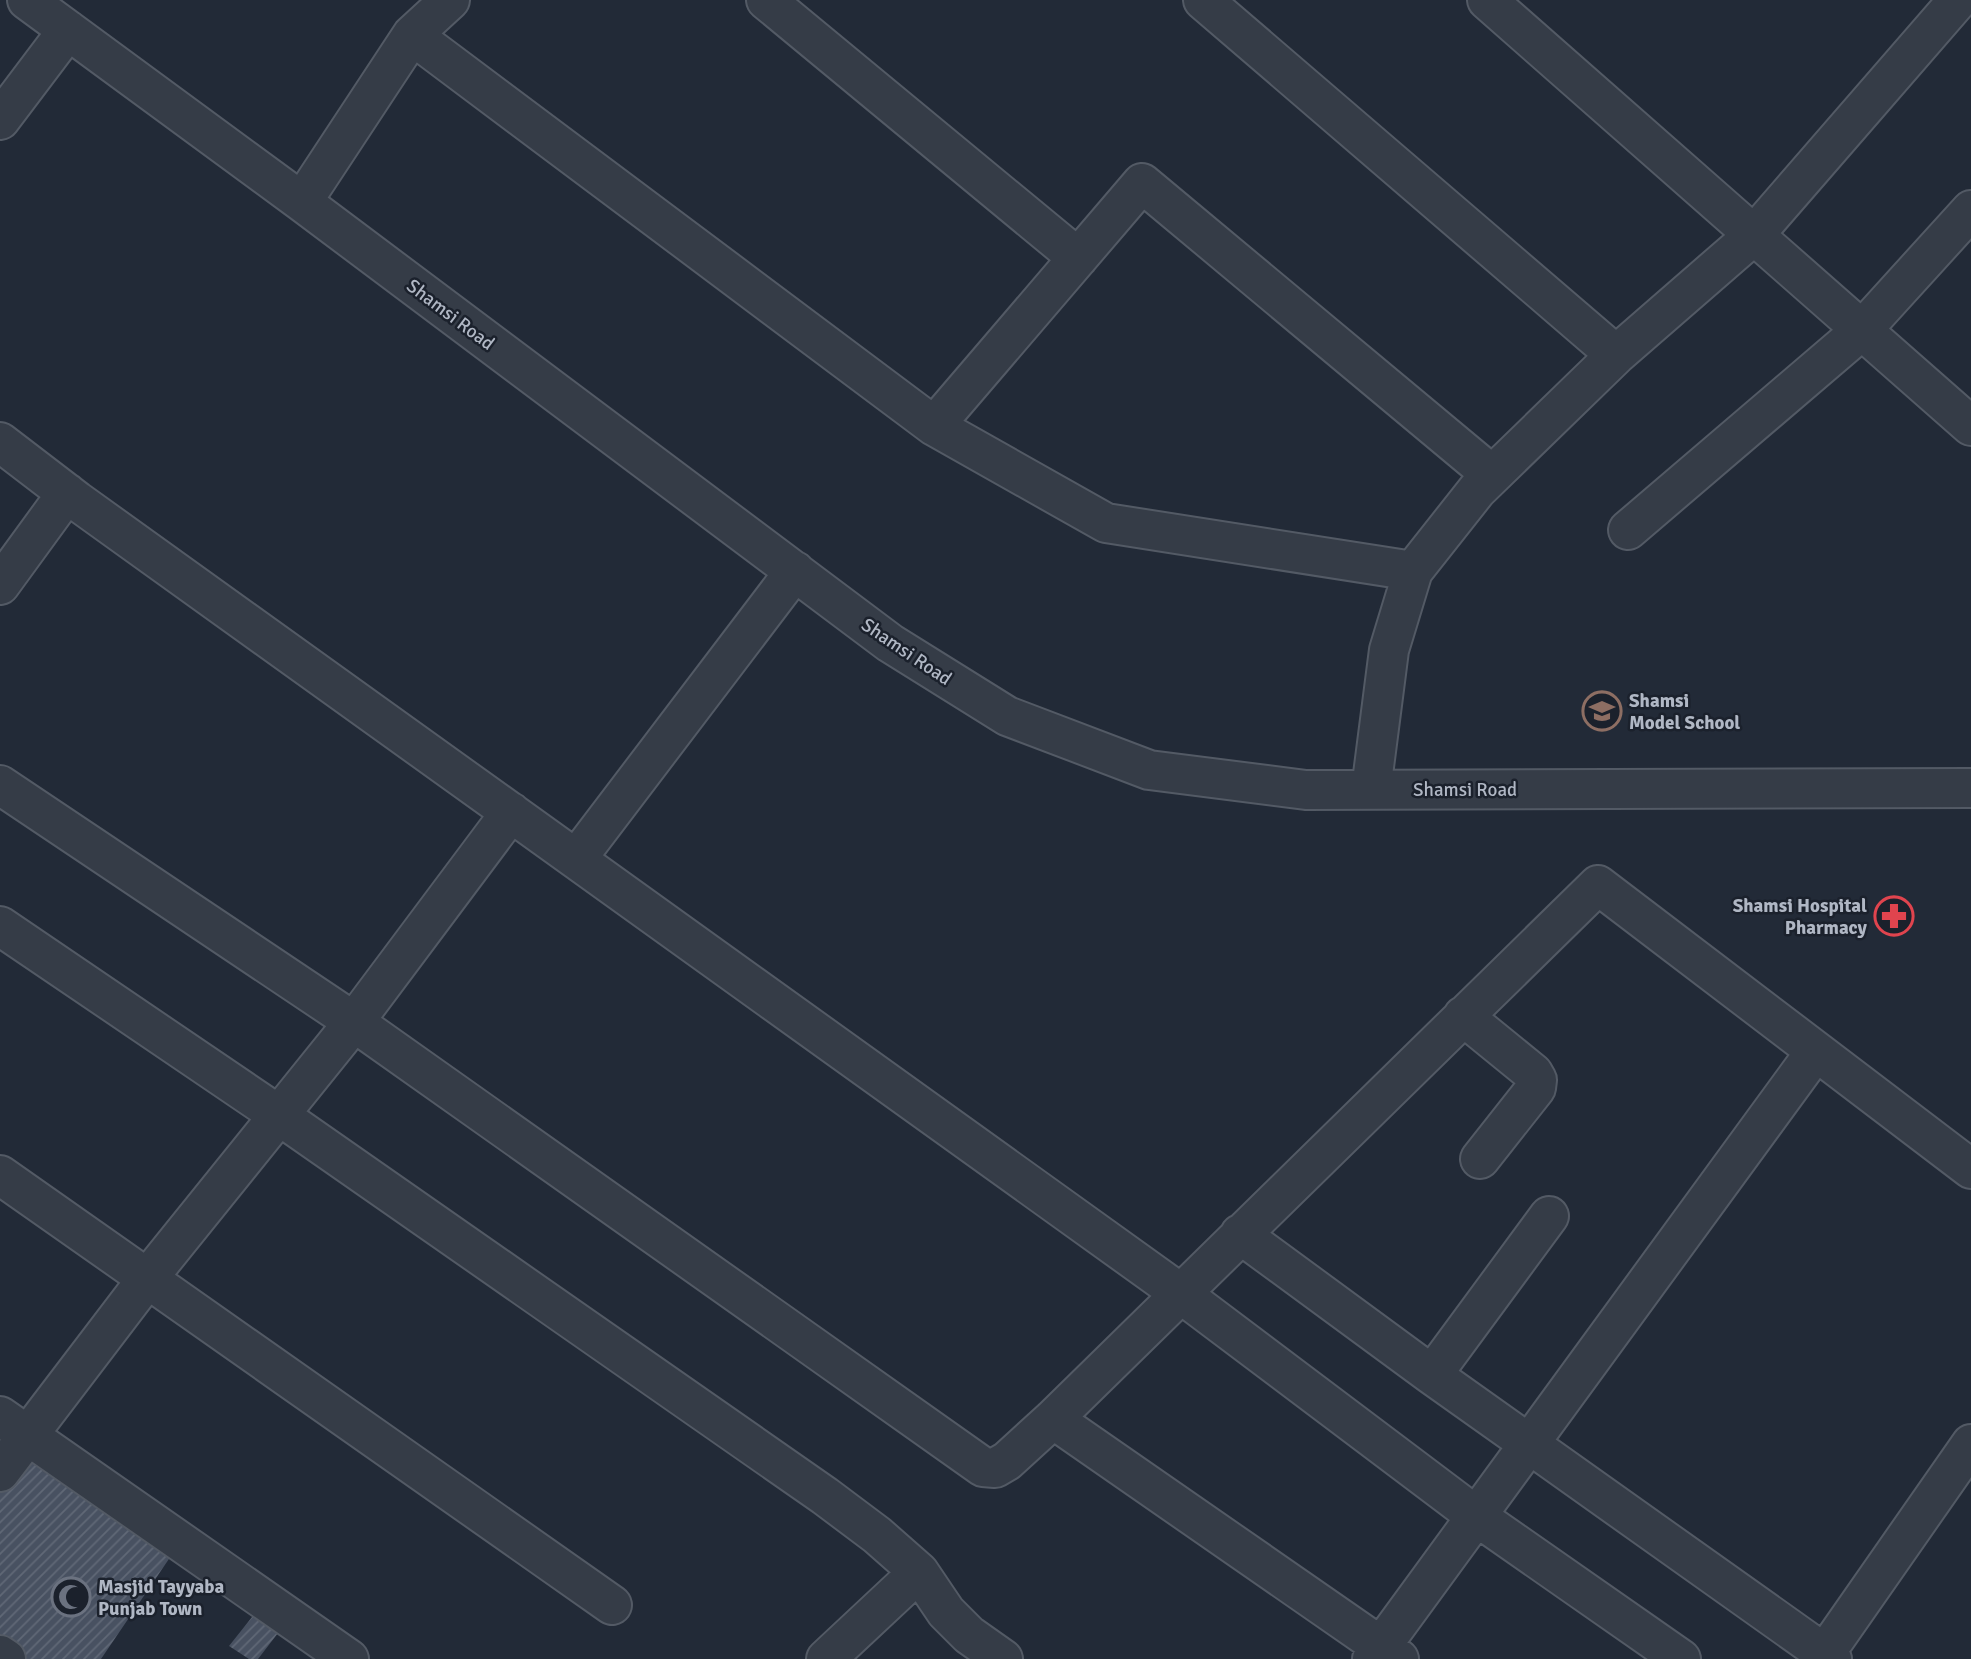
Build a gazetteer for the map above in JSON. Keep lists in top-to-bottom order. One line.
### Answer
{"streets":{"street":["Shamsi Road"]},"places":{"school or university":["Shamsi Model School"],"pharmacy":["Shamsi Hospital Pharmacy"],"mosque":["Masjid Tayyaba Punjab Town"]}}
